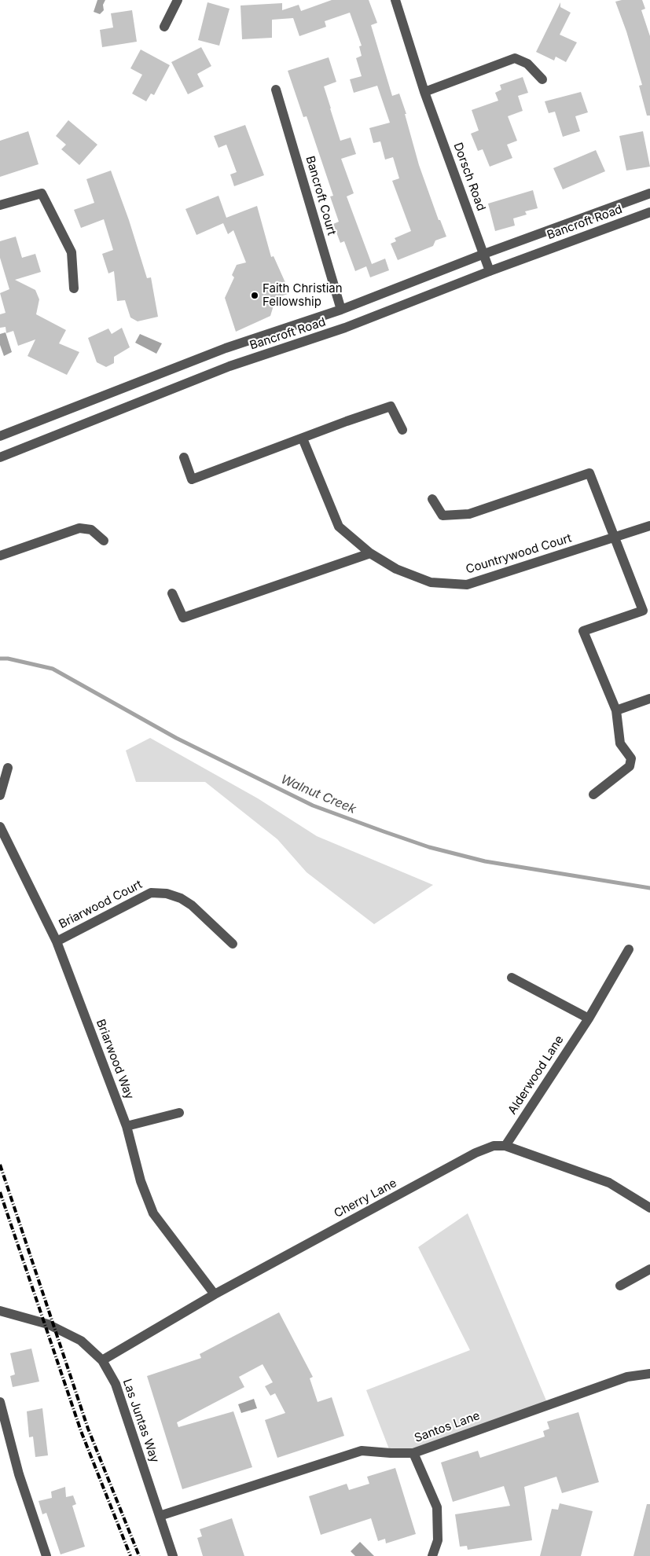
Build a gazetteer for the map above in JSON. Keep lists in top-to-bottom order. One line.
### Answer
{"streets":{"street":["Dorsch Road","Bancroft Court","Bancroft Road","Countrywood Court","Briarwood Court","Briarwood Way","Alderwood Lane","Cherry Lane","Las Juntas Way","Santos Lane"]},"crossings":[["Dorsch Road","Bancroft Road"],["Bancroft Court","Bancroft Road"],["Briarwood Court","Briarwood Way"],["Briarwood Way","Cherry Lane"],["Alderwood Lane","Cherry Lane"],["Cherry Lane","Las Juntas Way"],["Las Juntas Way","Santos Lane"]],"water":["Walnut Creek"],"places":["Faith Christian Fellowship"]}
